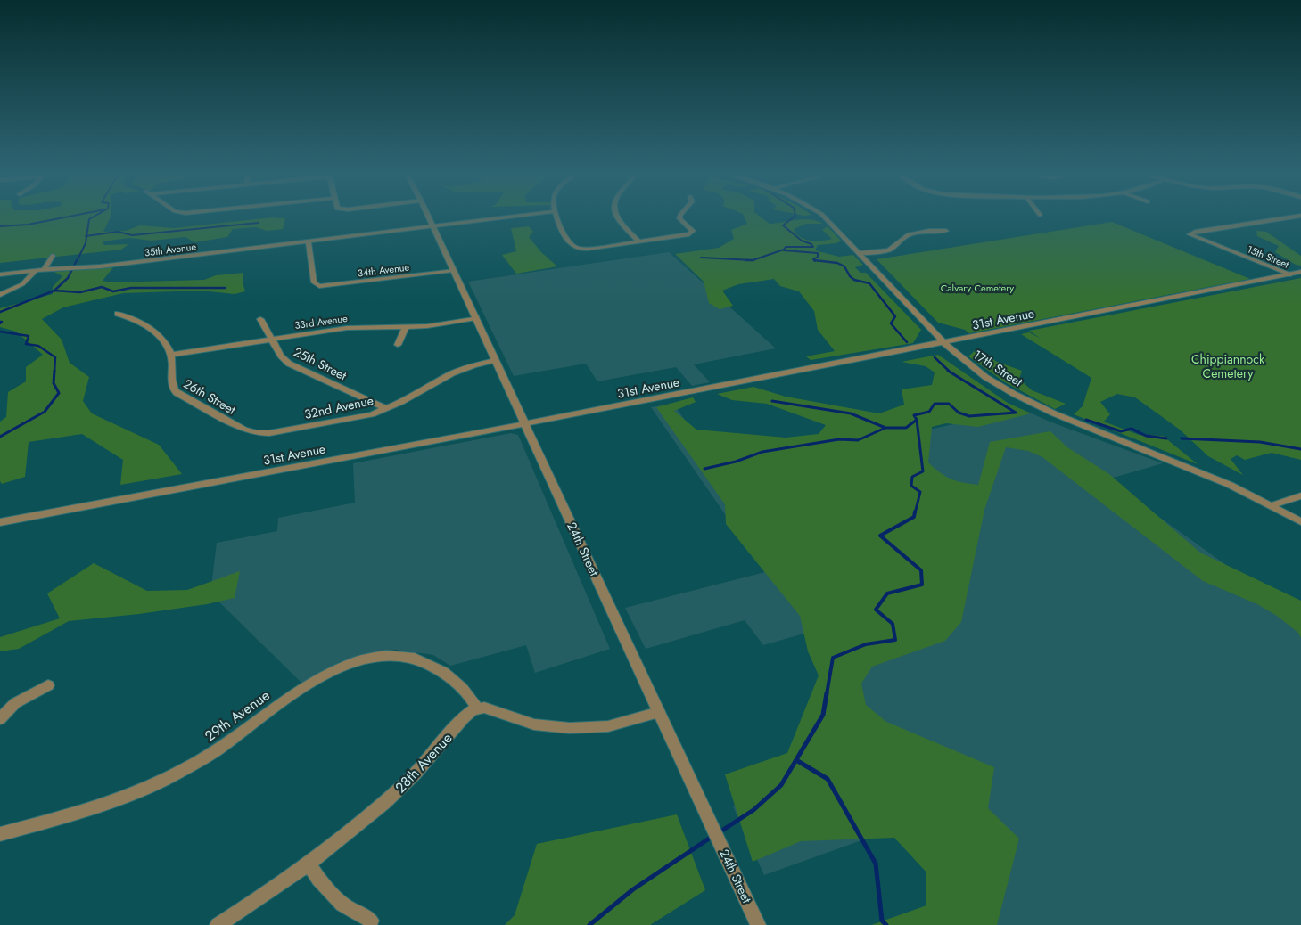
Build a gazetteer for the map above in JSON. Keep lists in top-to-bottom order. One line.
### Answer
{"streets":{"street":["35th Avenue","15th Street","34th Avenue","31st Avenue","33rd Avenue","25th Street","17th Street","26th Street","32nd Avenue","24th Street","29th Avenue","28th Avenue"]},"crossings":[["35th Avenue","34th Avenue"],["35th Avenue","24th Street"],["15th Street","31st Avenue"],["34th Avenue","24th Street"],["31st Avenue","17th Street"],["31st Avenue","24th Street"],["33rd Avenue","25th Street"],["33rd Avenue","26th Street"],["33rd Avenue","24th Street"],["25th Street","32nd Avenue"],["26th Street","32nd Avenue"],["32nd Avenue","24th Street"],["29th Avenue","28th Avenue"]],"parks":["Calvary Cemetery","Chippiannock Cemetery"]}
